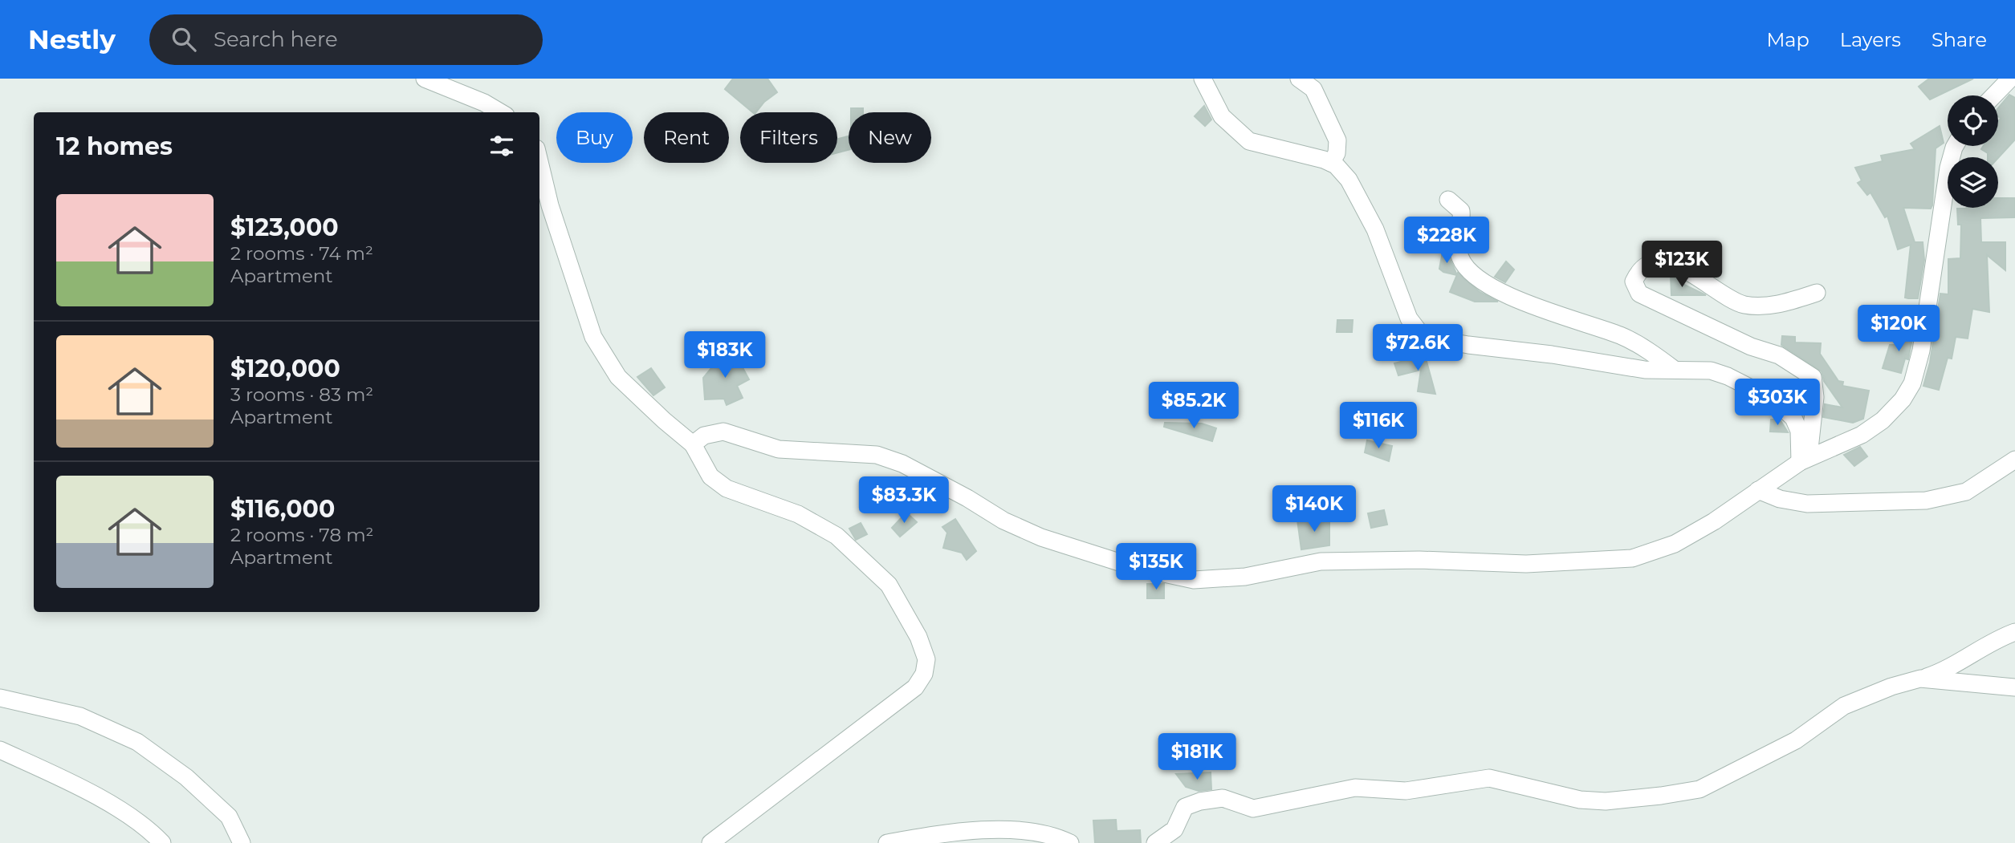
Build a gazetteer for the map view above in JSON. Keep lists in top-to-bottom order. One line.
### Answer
{"page":{"header":"Nestly","search":"Search here","nav":["Map","Layers","Share"],"chip":["Buy","Rent","Filters","New"],"heading":"12 homes","list":[{"name":"$123,000","note":"2 rooms · 74 m² · Apartment"},{"name":"$120,000","note":"3 rooms · 83 m² · Apartment"},{"name":"$116,000","note":"2 rooms · 78 m² · Apartment"}],"price":["$228K","$123K","$120K","$72.6K","$183K","$303K","$85.2K","$116K","$83.3K","$140K","$135K","$181K"]}}
